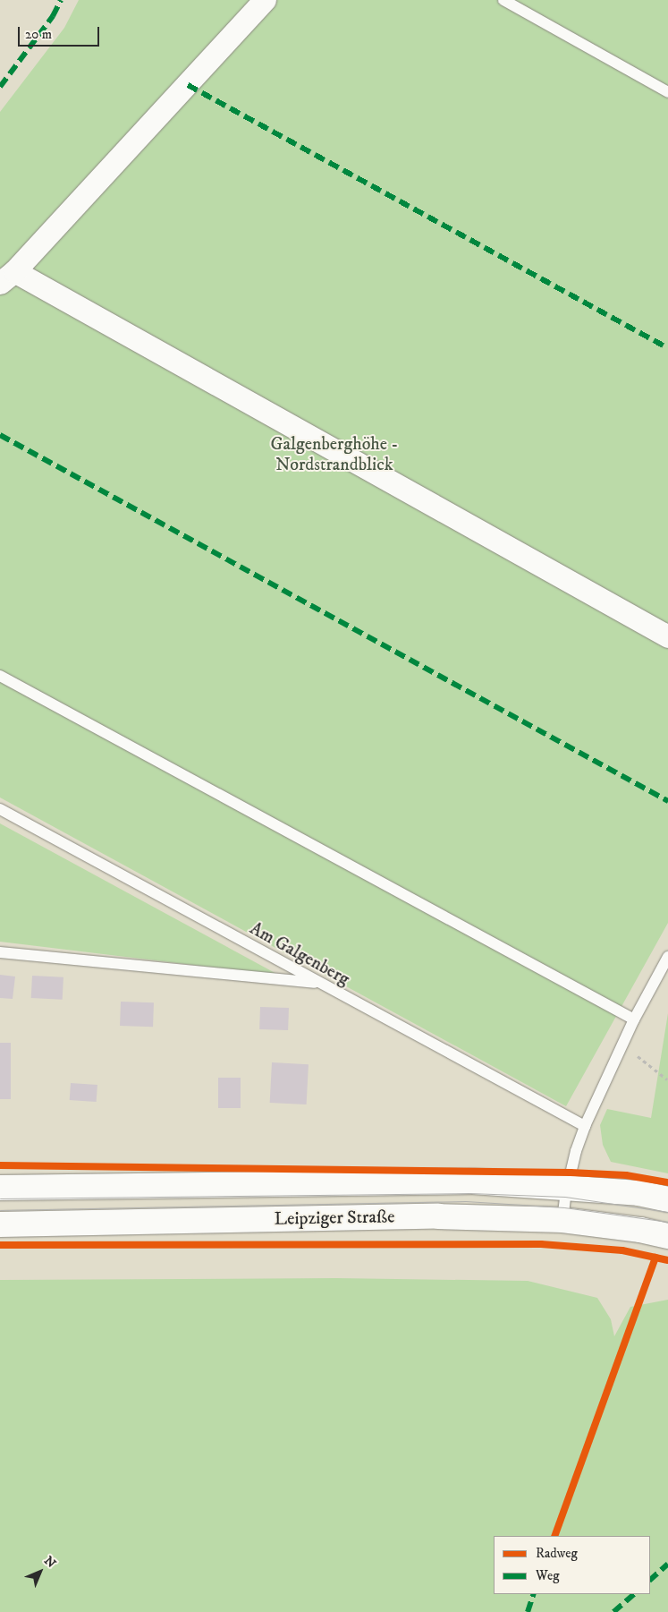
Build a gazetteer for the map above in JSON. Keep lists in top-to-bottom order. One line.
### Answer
{"streets":{"main road":["Leipziger Straße"],"lane":["Am Galgenberg"]},"parks":["Galgenberghöhe - Nordstrandblick"],"legend":["Radweg","Weg"],"scale_bar":"20 m","north":"top right"}
